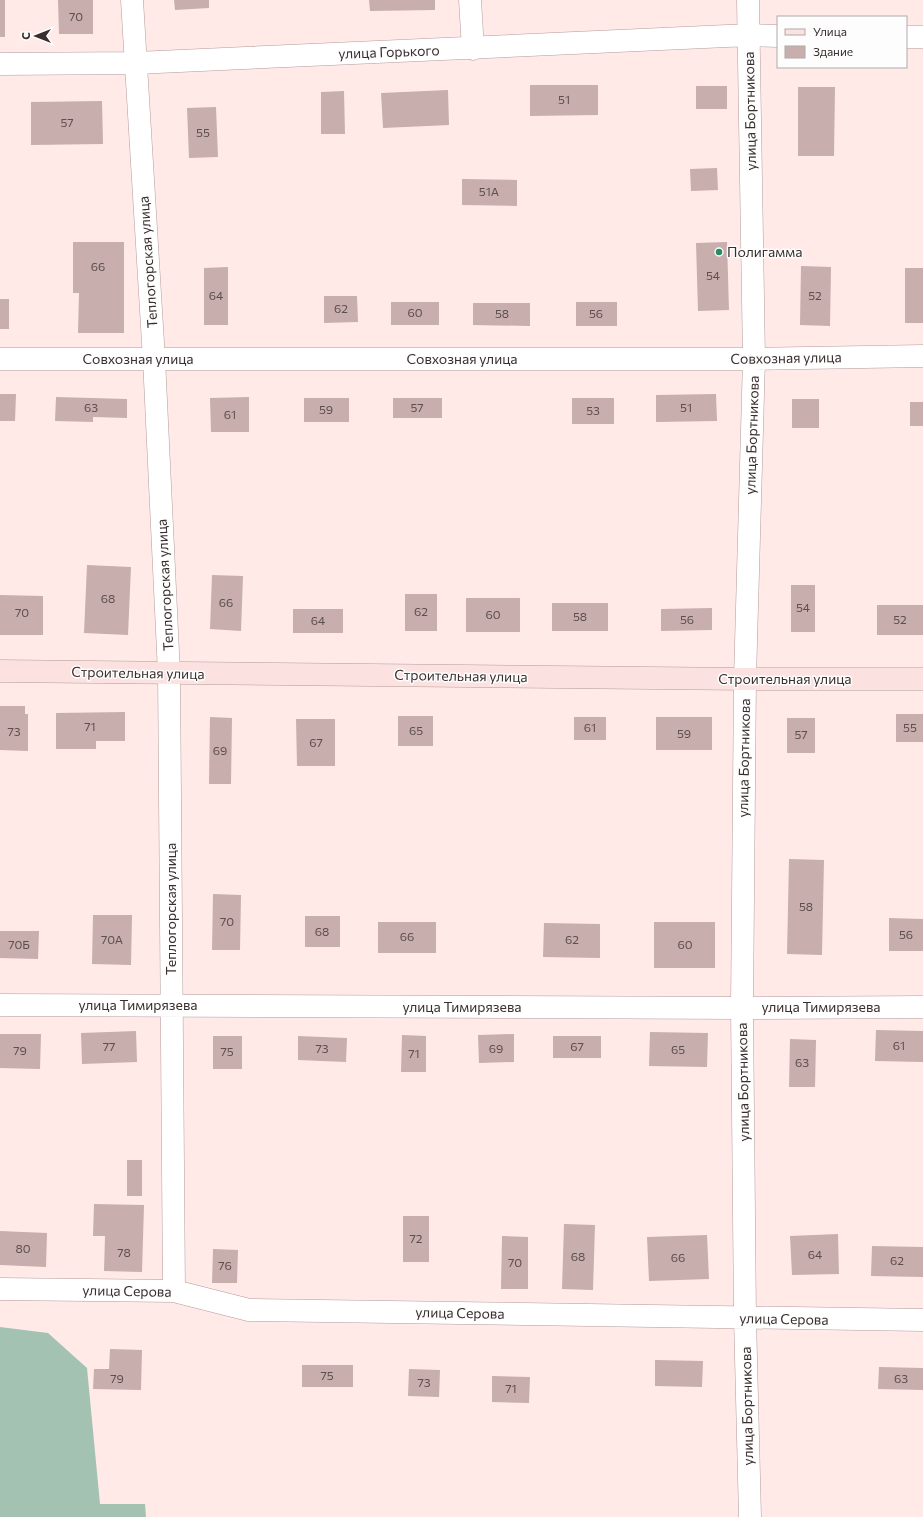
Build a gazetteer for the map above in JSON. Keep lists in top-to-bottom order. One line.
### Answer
{"streets":{"street":["улица Горького","улица Бортникова","Теплогорская улица","Совхозная улица","Строительная улица","улица Тимирязева","улица Серова"]},"crossings":[["улица Горького","улица Бортникова"],["улица Горького","Теплогорская улица"],["улица Бортникова","Совхозная улица"],["улица Бортникова","Строительная улица"],["улица Бортникова","улица Тимирязева"],["улица Бортникова","улица Серова"],["Теплогорская улица","Совхозная улица"],["Теплогорская улица","Строительная улица"],["Теплогорская улица","улица Тимирязева"],["Теплогорская улица","улица Серова"]],"places":["Полигамма"],"house_numbers":["70","51","57","55","51А","66","54","64","52","62","60","58","56","63","57","51","59","53","61","68","66","54","62","70","60","58","56","52","64","71","61","55","65","73","59","57","67","69","58","70","68","56","66","70А","62","70Б","60","61","77","67","73","69","65","79","75","71","63","72","80","78","64","68","66","62","70","76","75","79","63","73","71"],"legend":["Улица","Здание"],"north":"left"}
